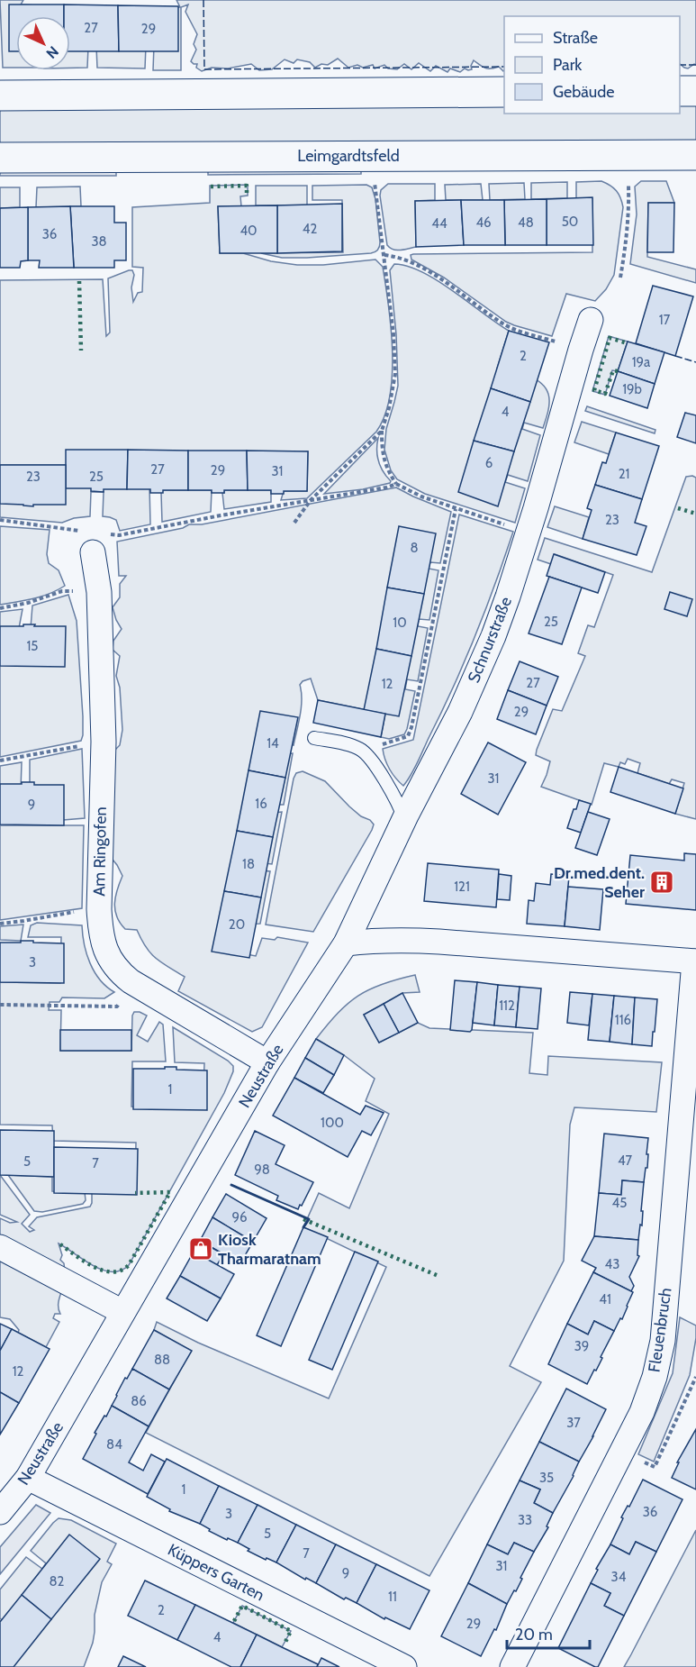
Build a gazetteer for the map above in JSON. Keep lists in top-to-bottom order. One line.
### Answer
{"streets":{"main road":["Leimgardtsfeld"],"street":["Schnurstraße","Am Ringofen","Neustraße","Fleuenbruch","Küppers Garten"]},"crossings":[["Schnurstraße","Neustraße"],["Am Ringofen","Neustraße"],["Neustraße","Küppers Garten"]],"places":{"building":["Dr.med.dent. Seher"],"shop":["Kiosk Tharmaratnam"]},"house_numbers":["27","29","50","46","48","44","42","40","36","38","17","2","19a","19b","4","6","27","29","31","21","23","25","23","8","25","10","15","27","12","29","14","31","16","9","18","121","20","3","112","116","1","100","47","5","7","98","45","96","43","41","39","88","12","86","37","84","35","1","36","3","33","5","7","31","9","34","82","11","2","29","4"],"legend":["Straße","Park","Gebäude"],"scale_bar":"20 m","north":"bottom right"}
